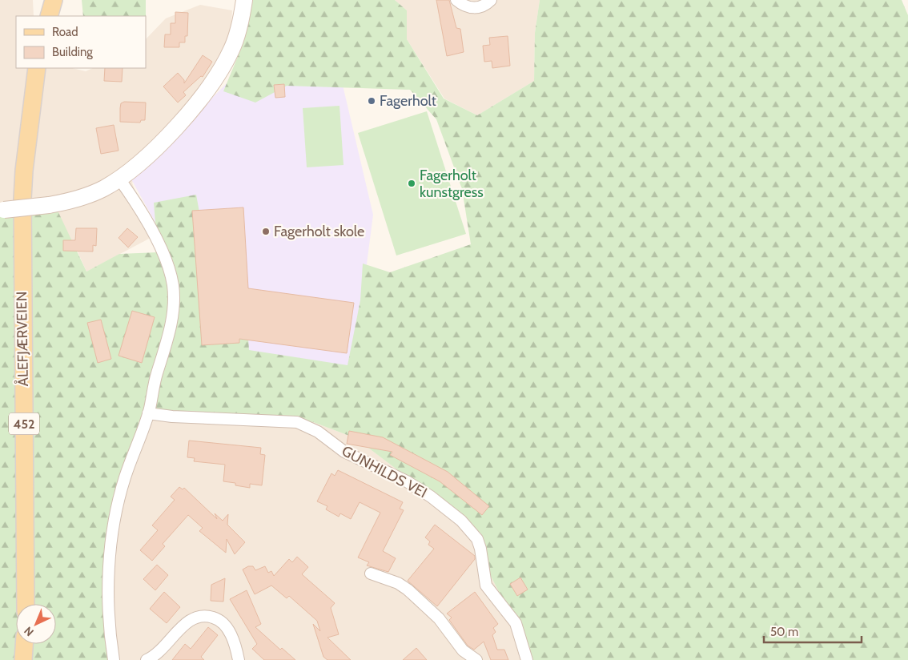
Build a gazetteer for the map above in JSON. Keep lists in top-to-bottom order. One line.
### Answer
{"streets":{"main road":["ÅLEFJÆRVEIEN","452"],"street":["GUNHILDS VEI"]},"places":["Fagerholt","Fagerholt kunstgress","Fagerholt skole"],"legend":["Road","Building"],"scale_bar":"50 m","north":"bottom left"}
